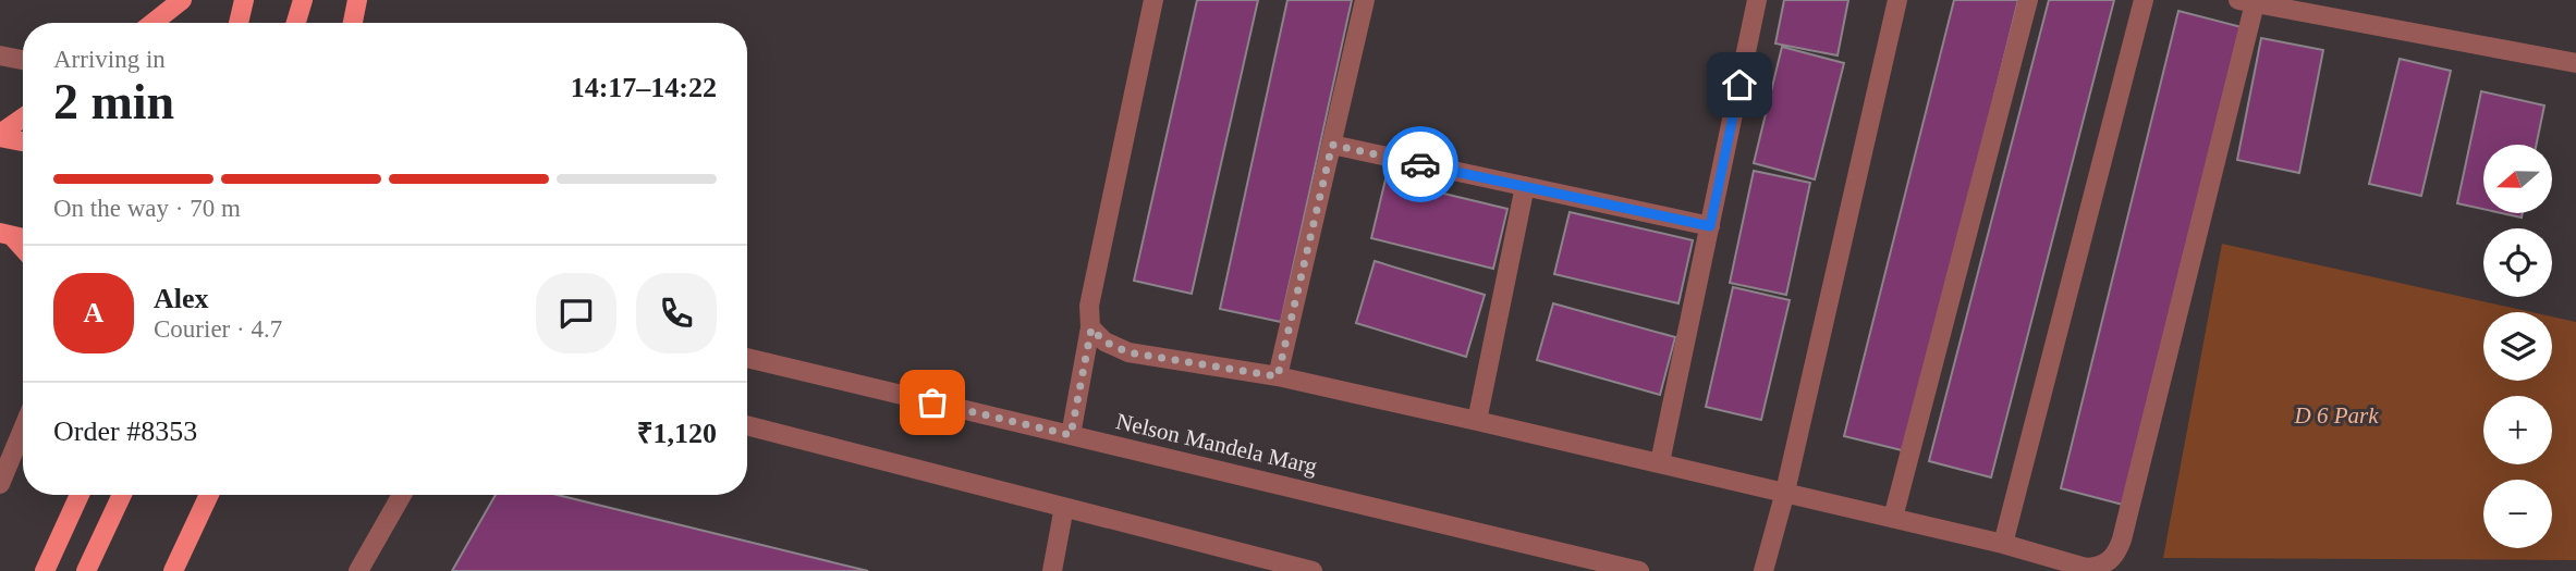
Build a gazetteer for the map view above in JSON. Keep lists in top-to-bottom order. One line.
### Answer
{"streets":{"street":["Nelson Mandela Marg"]},"parks":["D 6 Park"],"north":"left","page":{"heading":["2 min","Arriving in","14:17–14:22"],"panel":["Alex","Courier · 4.7","Order #8353","₹1,120"],"map_buttons":["+","−"],"bar":"On the way · 70 m","round":"A"}}
